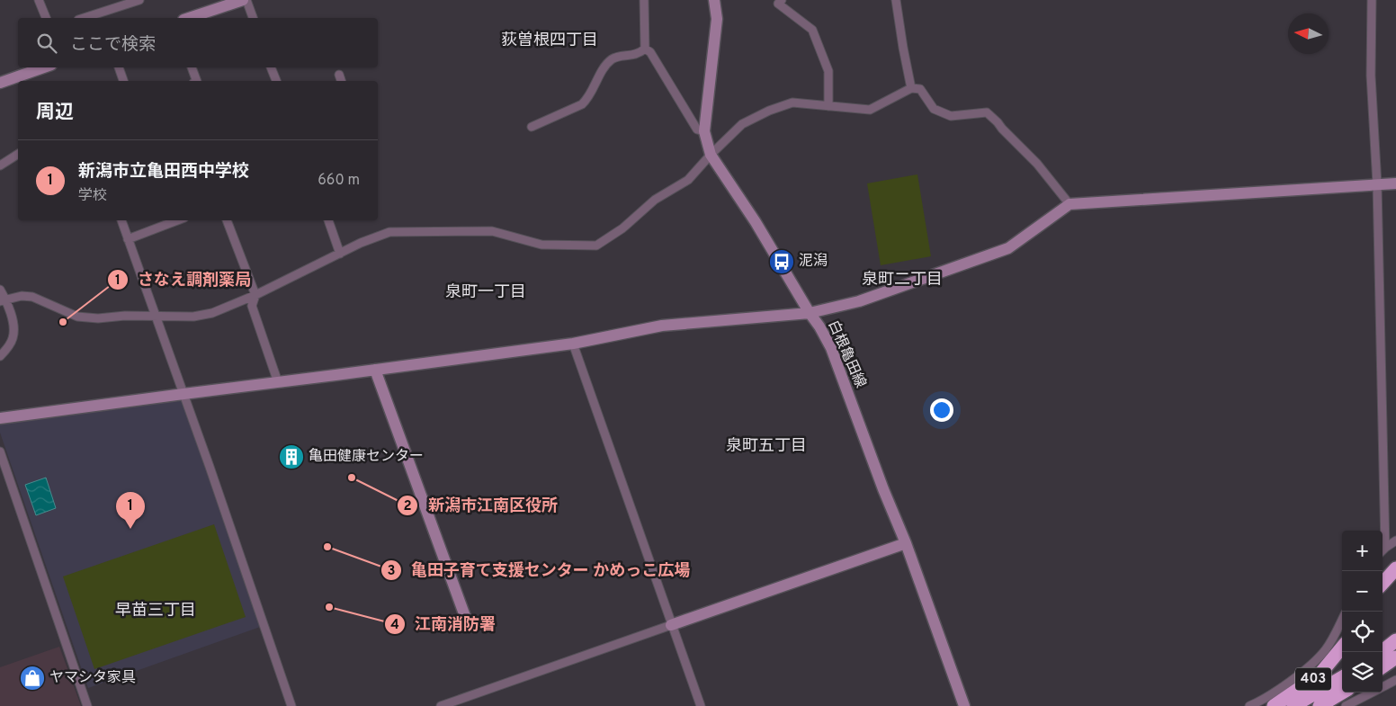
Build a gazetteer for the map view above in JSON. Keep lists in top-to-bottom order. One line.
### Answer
{"streets":{"highway":["403"],"street":["白根亀田線"]},"districts":["荻曽根四丁目","泉町二丁目","泉町一丁目","泉町五丁目","早苗三丁目"],"places":{"bus stop":["泥潟"],"other":["さなえ調剤薬局","新潟市江南区役所","亀田子育て支援センター かめっこ広場","江南消防署"],"building":["亀田健康センター"],"shop":["ヤマシタ家具"]},"north":"left","page":{"search":"ここで検索","heading":"周辺","list":[{"mark":"1","name":"新潟市立亀田西中学校","note":"学校","value":"660 m"}],"pins":"1","map_buttons":["+","−"]}}
